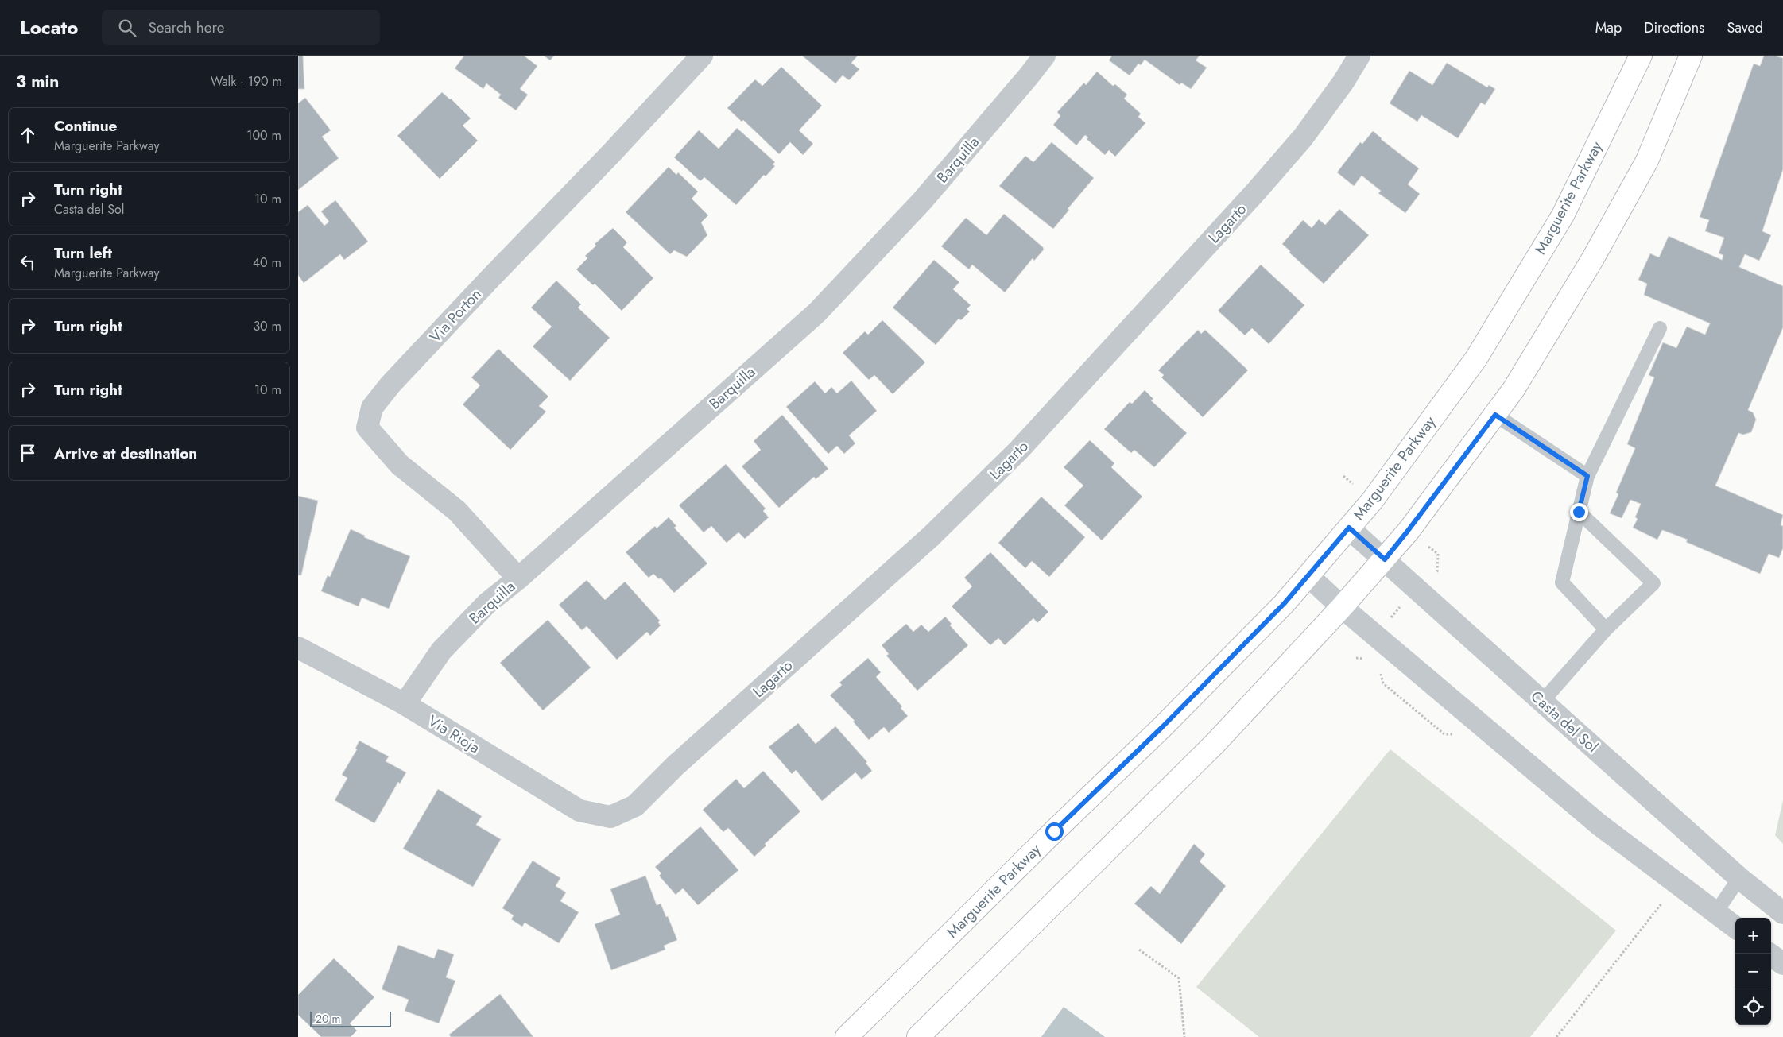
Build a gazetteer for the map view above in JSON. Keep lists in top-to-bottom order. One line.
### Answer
{"streets":{"main road":["Marguerite Parkway"],"street":["Barquilla","Lagarto","Via Porton","Casta del Sol","Via Rioja"]},"crossings":[["Barquilla","Via Porton"],["Barquilla","Via Rioja"],["Marguerite Parkway","Casta del Sol"],["Lagarto","Via Rioja"]],"scale_bar":"20 m","page":{"header":"Locato","search":"Search here","nav":["Map","Directions","Saved"],"heading":["3 min","Walk · 190 m"],"list":[["Continue","Marguerite Parkway","100 m"],["Turn right","Casta del Sol","10 m"],["Turn left","Marguerite Parkway","40 m"],["Turn right","30 m"],["Turn right","10 m"],"Arrive at destination"],"map_buttons":["+","−"],"scale":"20 m"}}
